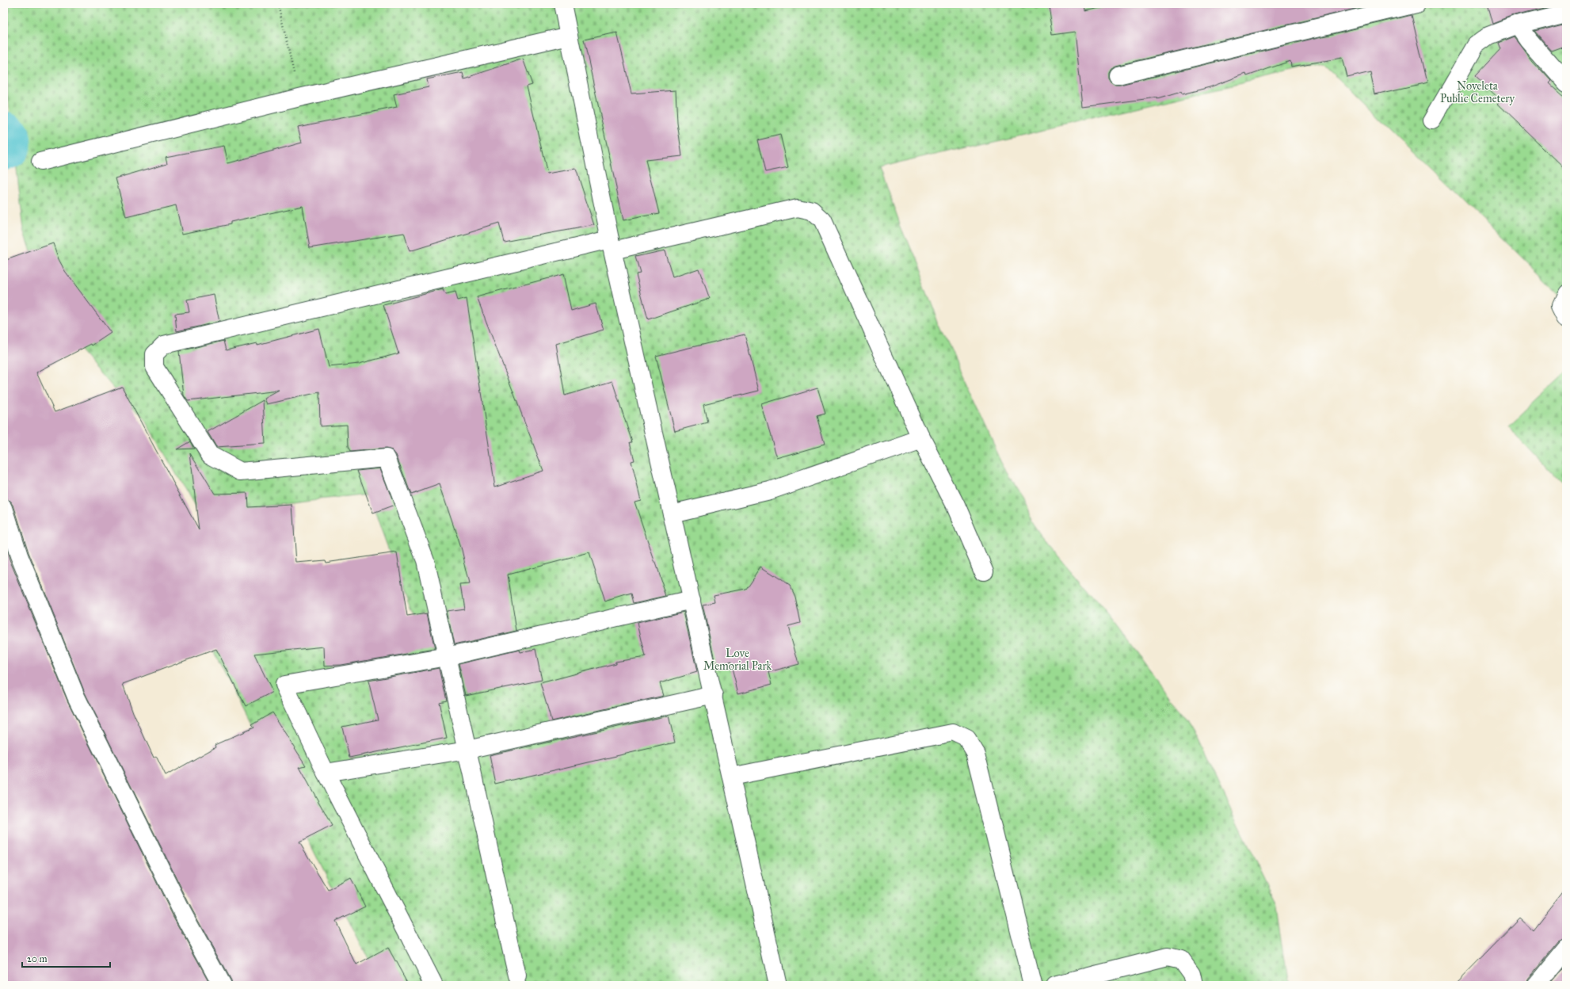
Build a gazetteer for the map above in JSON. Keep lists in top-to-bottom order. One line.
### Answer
{"parks":["Noveleta Public Cemetery","Love Memorial Park"],"scale_bar":"20 m"}
